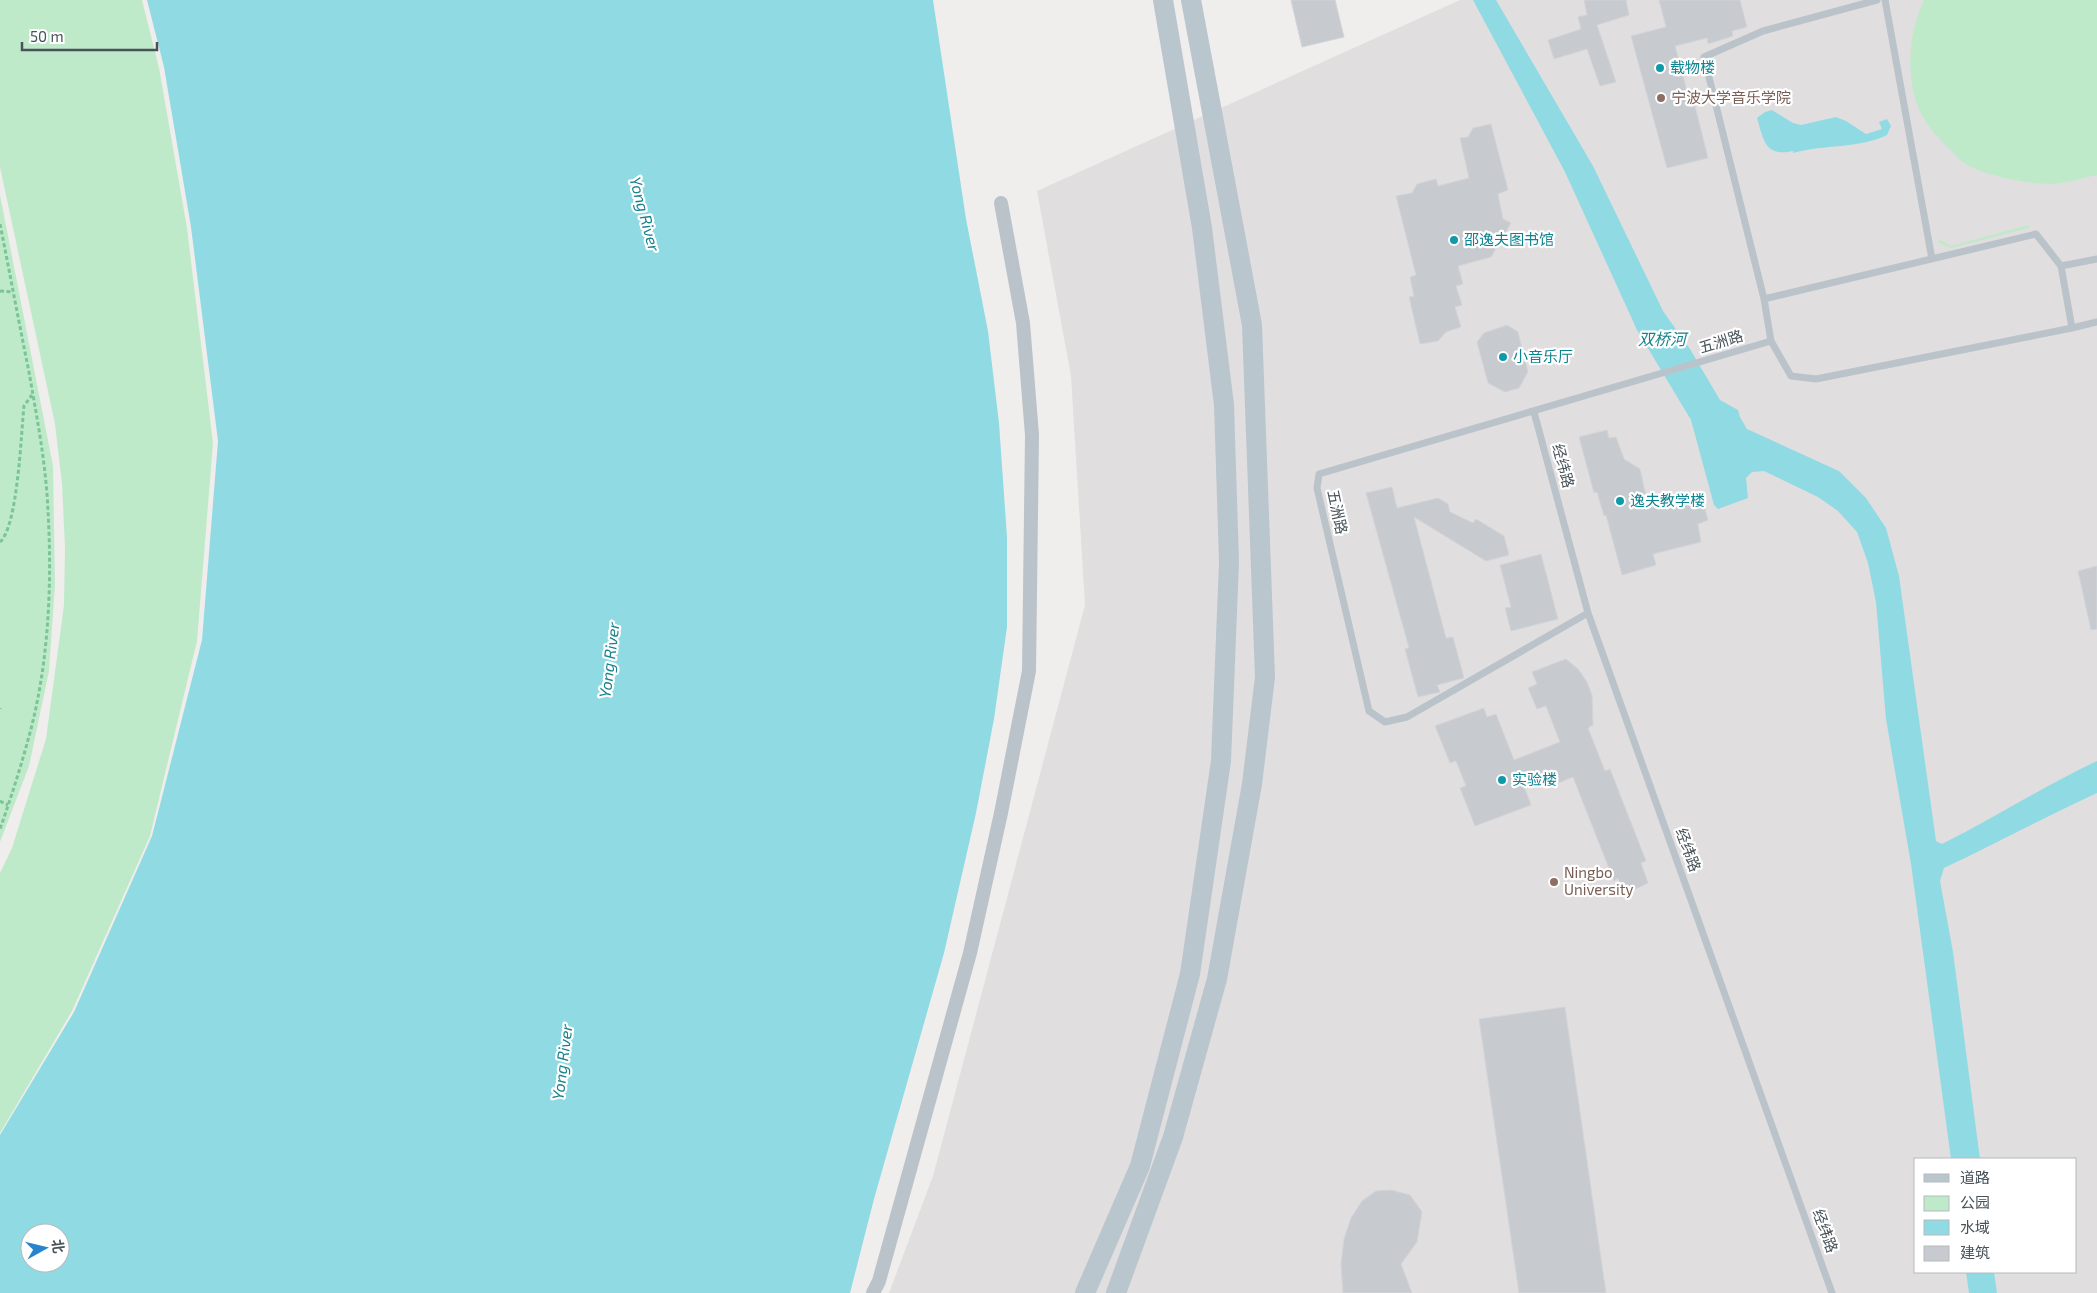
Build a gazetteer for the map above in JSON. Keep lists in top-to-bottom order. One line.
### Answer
{"streets":{"lane":["五洲路","经纬路"]},"crossings":[["五洲路","经纬路"]],"water":["Yong River","双桥河"],"places":["载物楼","宁波大学音乐学院","邵逸夫图书馆","小音乐厅","逸夫教学楼","实验楼","Ningbo University"],"legend":["道路","公园","水域","建筑"],"scale_bar":"50 m","north":"right"}
